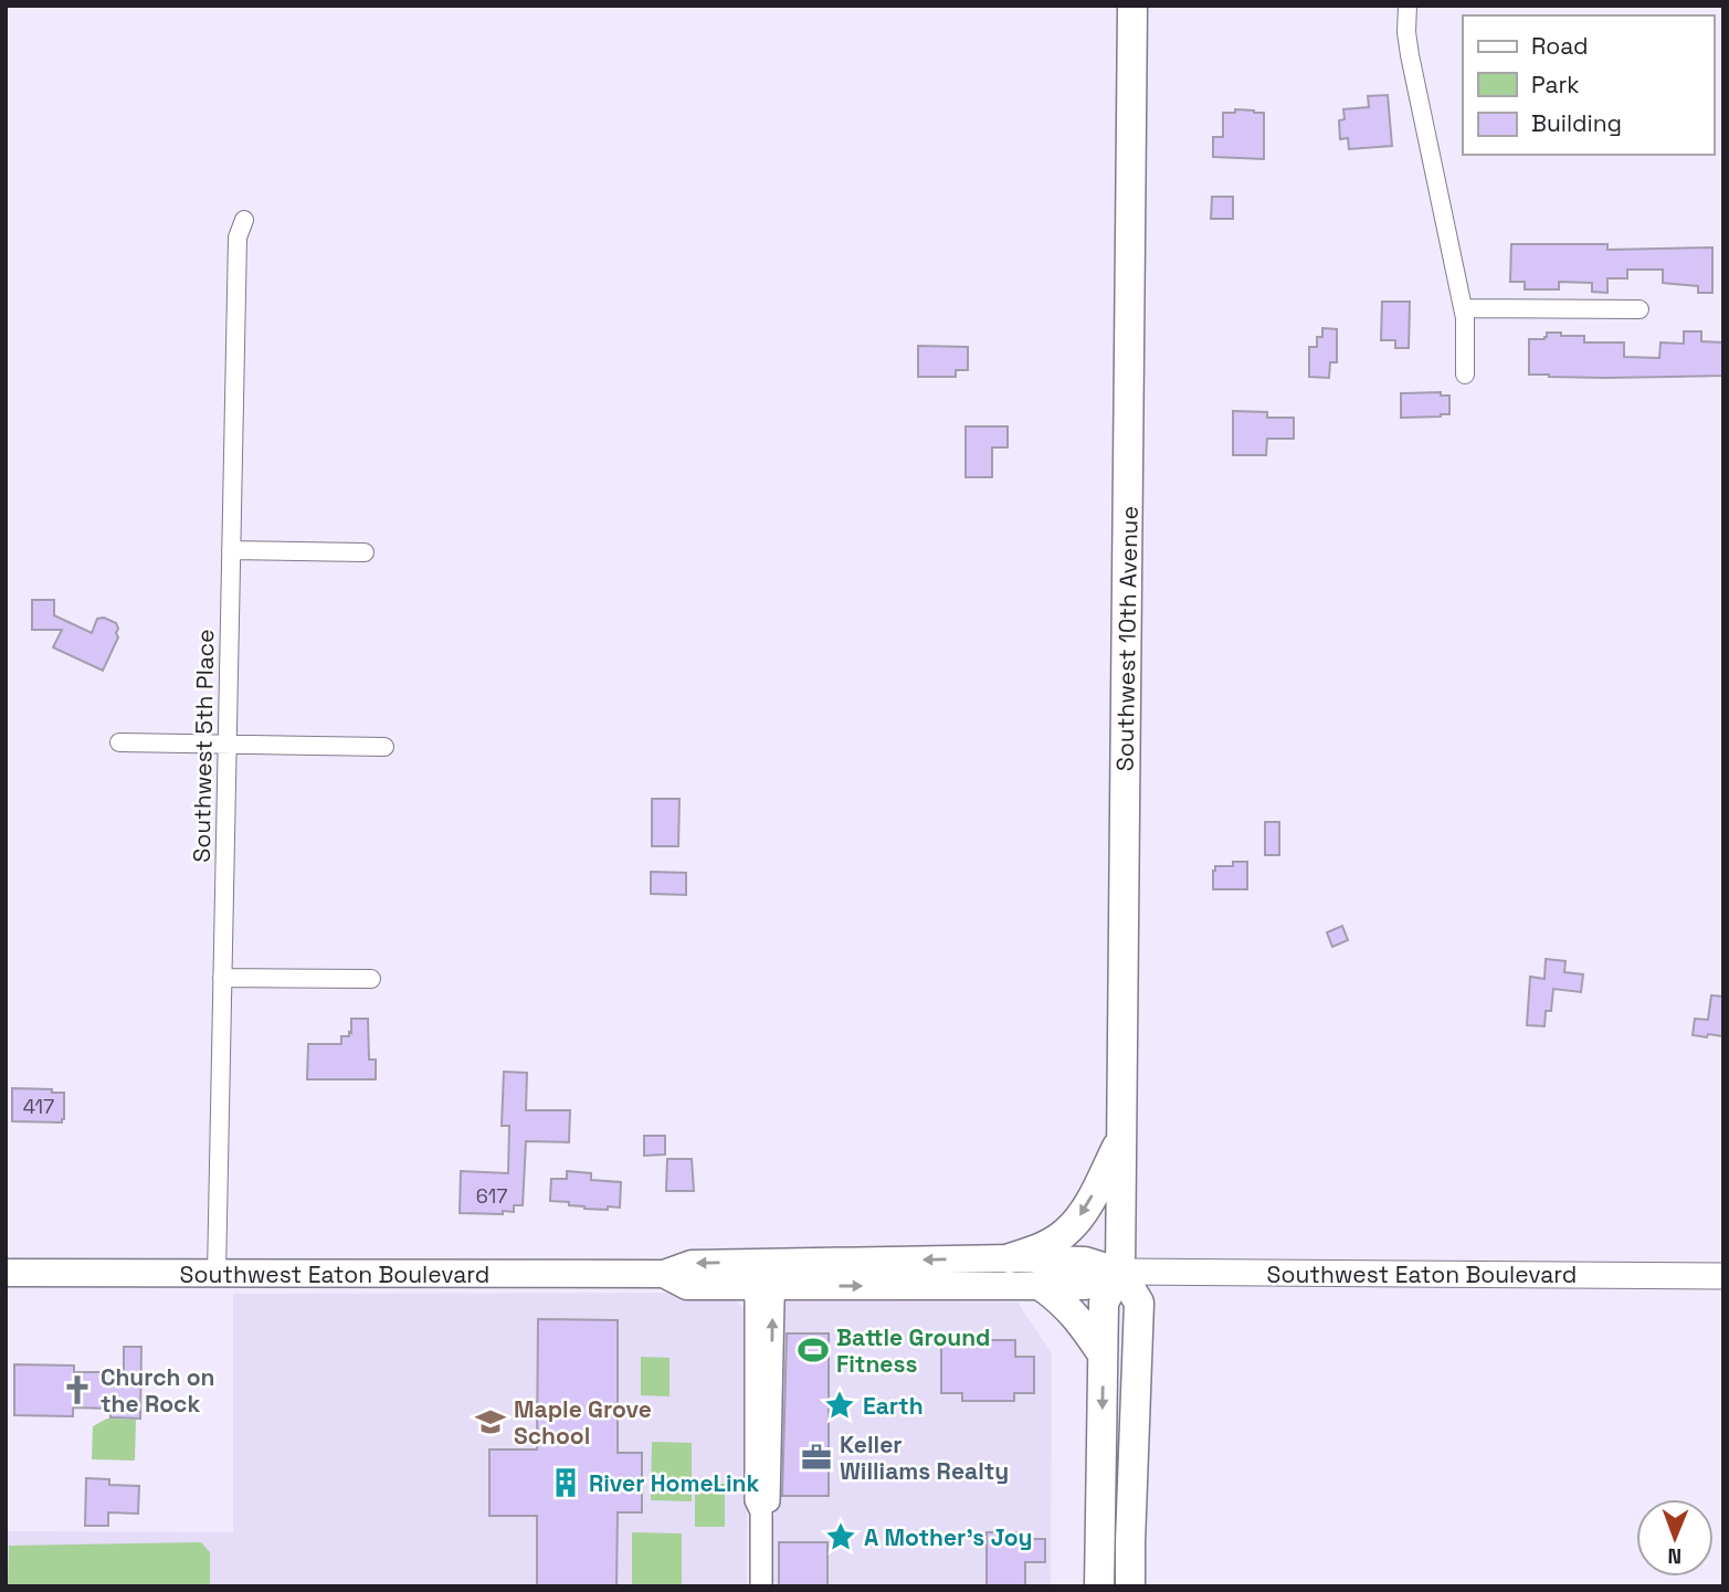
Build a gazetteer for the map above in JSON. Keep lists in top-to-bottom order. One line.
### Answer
{"streets":{"highway":["Southwest 10th Avenue"],"main road":["Southwest Eaton Boulevard"],"street":["Southwest 5th Place"]},"crossings":[["Southwest 10th Avenue","Southwest Eaton Boulevard"],["Southwest 5th Place","Southwest Eaton Boulevard"]],"places":{"sports":["Battle Ground Fitness"],"church":["Church on the Rock"],"place":["Earth","A Mother's Joy"],"school or university":["Maple Grove School"],"office":["Keller Williams Realty"],"building":["River HomeLink"]},"house_numbers":["417","617"],"legend":["Road","Park","Building"],"north":"bottom"}
